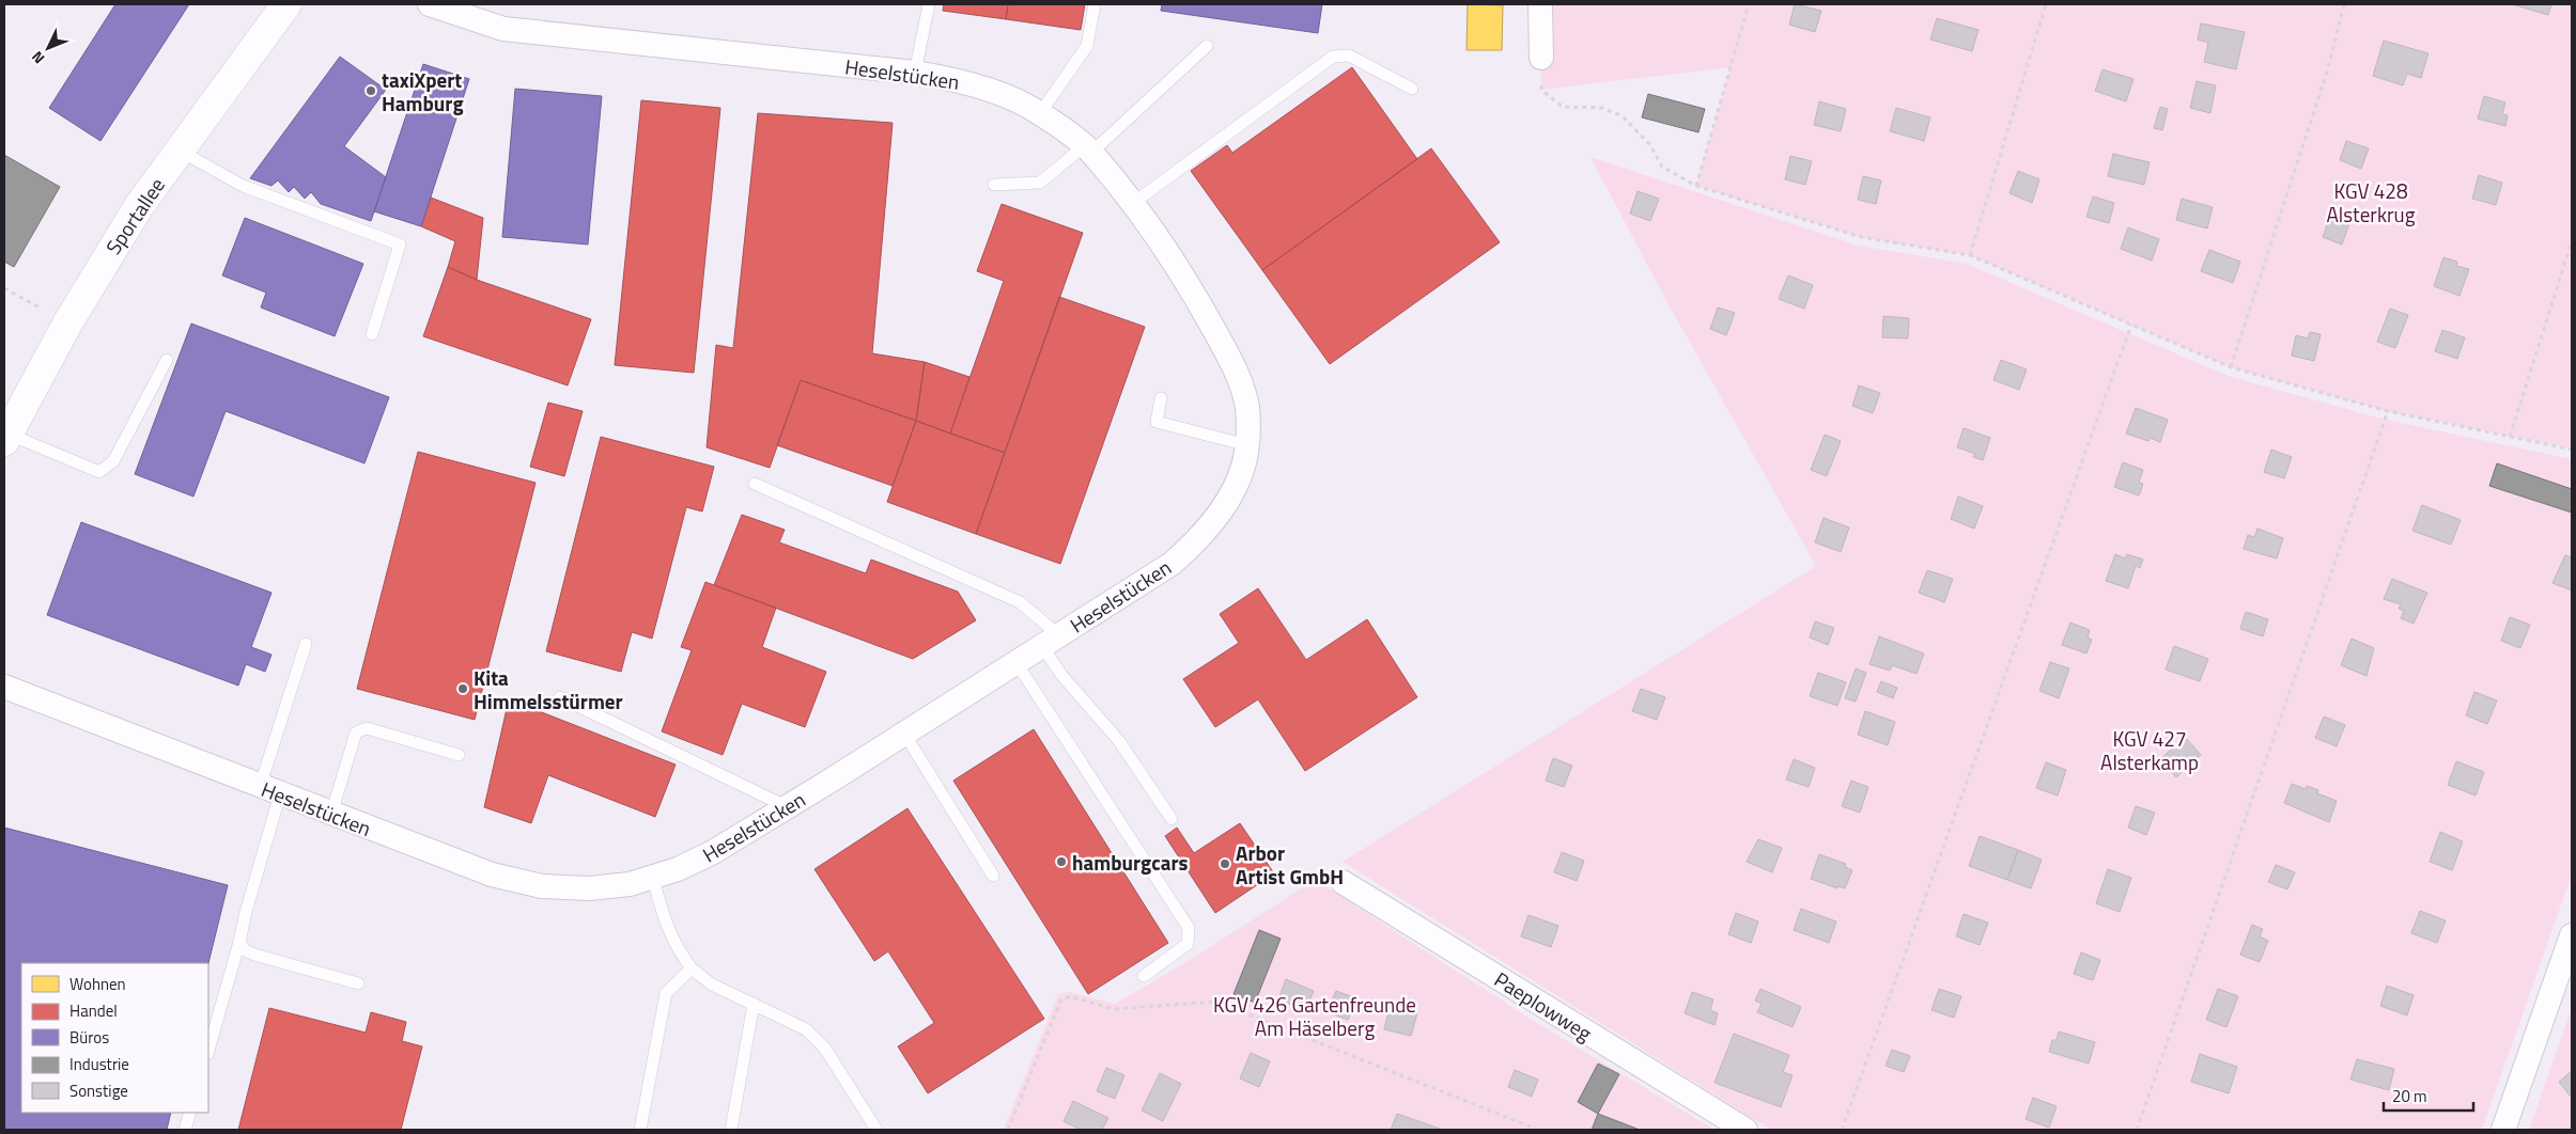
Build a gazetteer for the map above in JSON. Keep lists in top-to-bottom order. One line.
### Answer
{"streets":{"street":["Heselstücken","Sportallee","Paeplowweg"]},"parks":["KGV 428 Alsterkrug","KGV 427 Alsterkamp","KGV 426 Gartenfreunde Am Häselberg"],"places":["taxiXpert Hamburg","Kita Himmelsstürmer","hamburgcars","Arbor Artist GmbH"],"legend":["Wohnen","Handel","Büros","Industrie","Sonstige"],"scale_bar":"20 m","north":"bottom left"}
